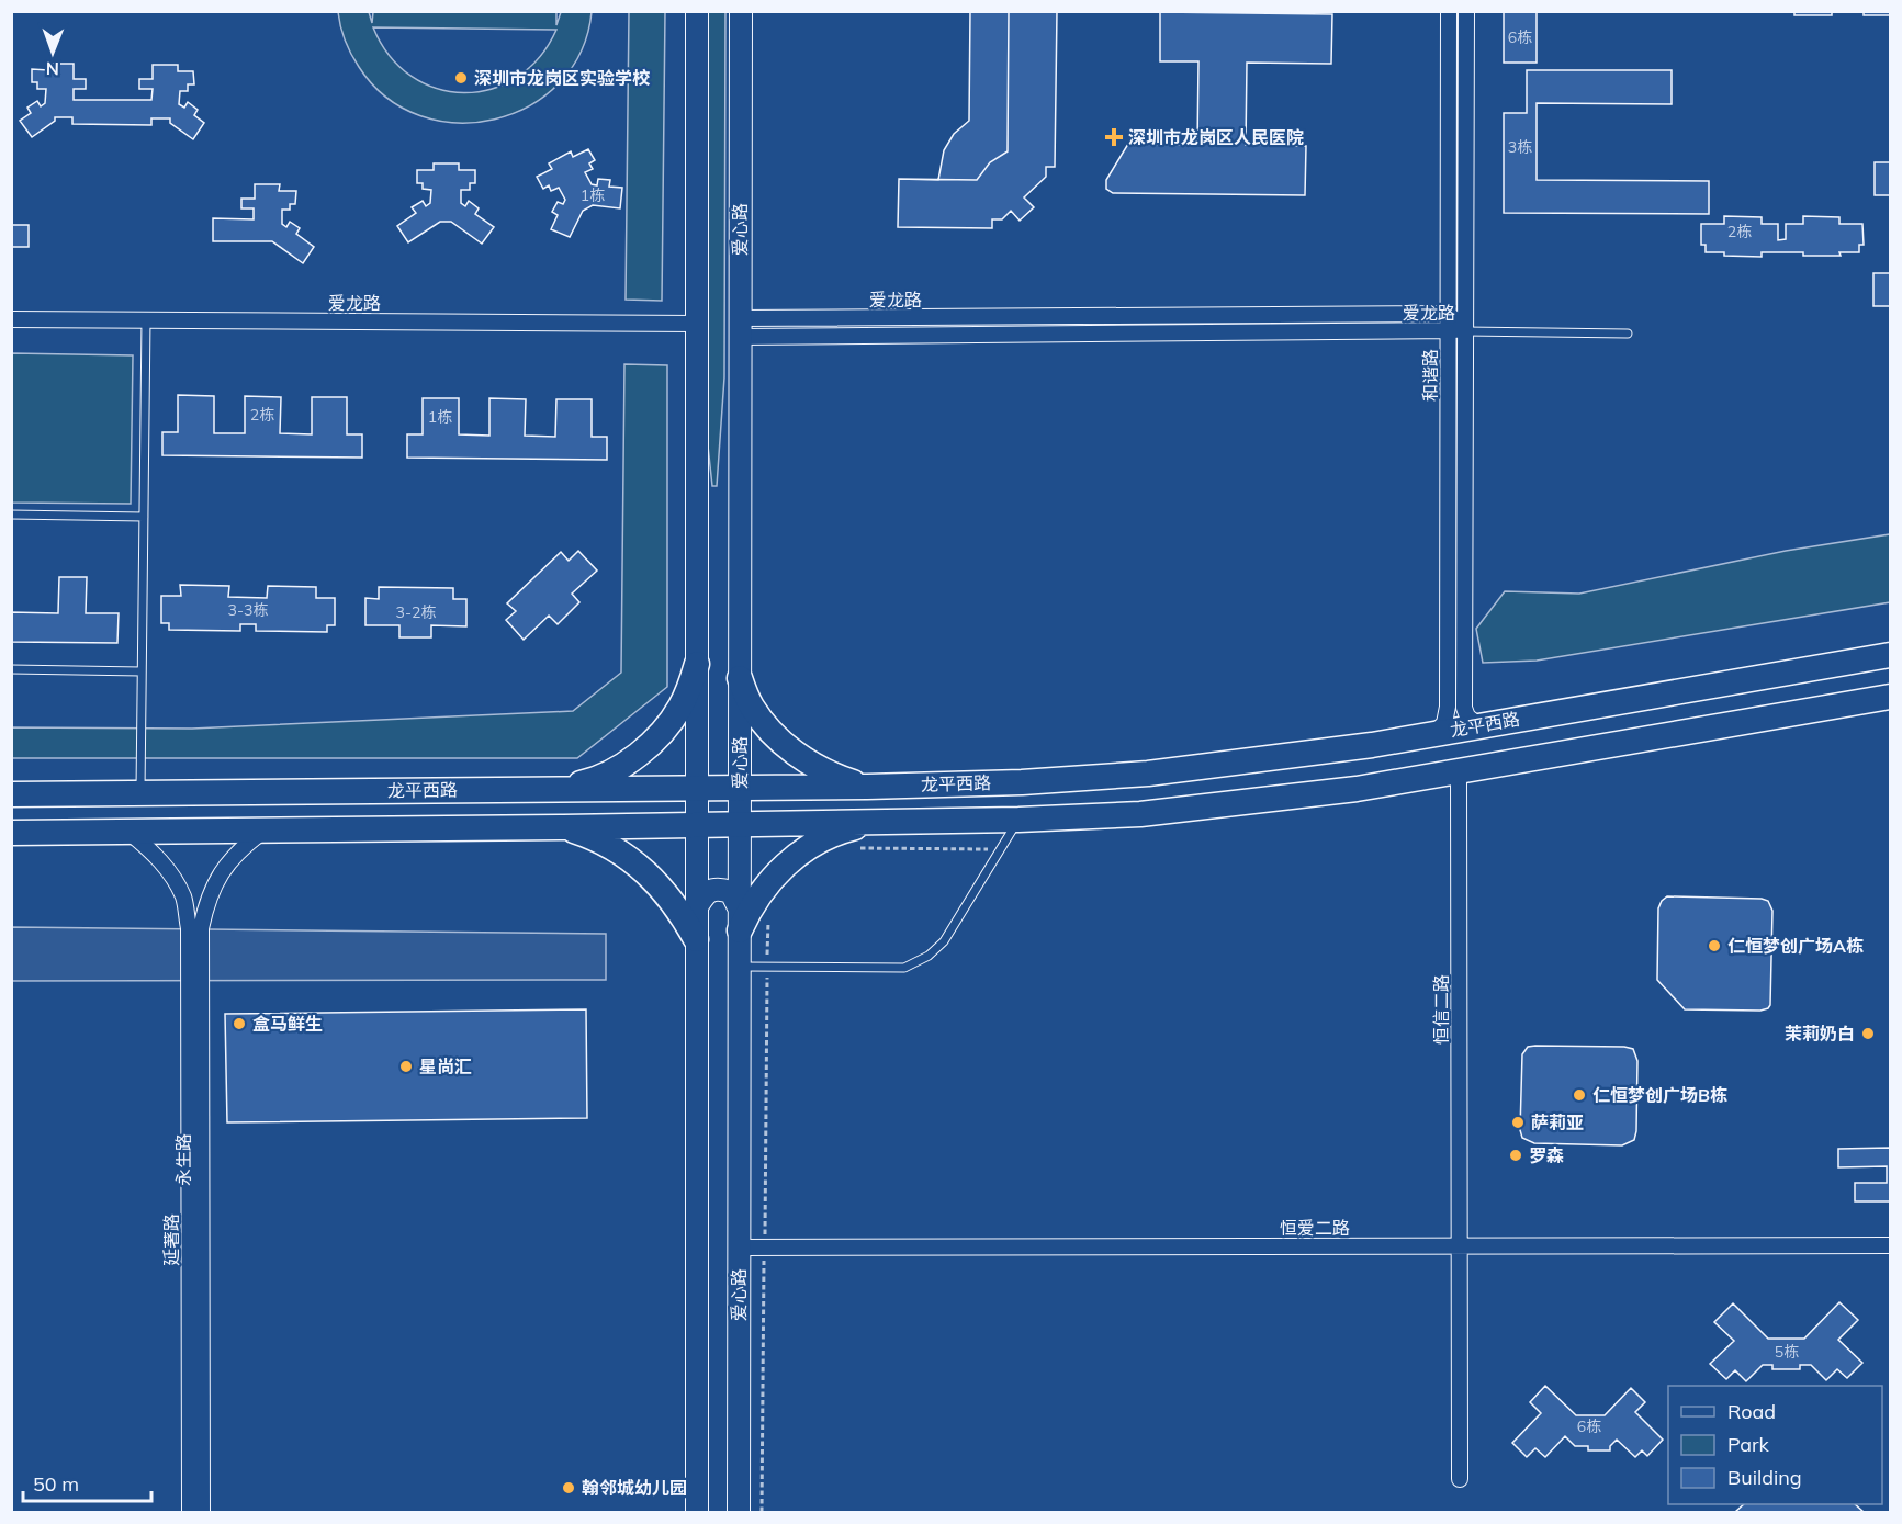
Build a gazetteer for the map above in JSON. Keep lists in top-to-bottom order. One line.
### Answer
{"streets":{"main road":["龙平西路"],"street":["爱心路","爱龙路","和谐路","恒信二路","永生路","恒爱二路","延著路"]},"crossings":[["爱心路","爱龙路"],["爱心路","龙平西路"],["爱心路","恒爱二路"],["爱龙路","和谐路"],["和谐路","龙平西路"],["龙平西路","恒信二路"],["龙平西路","永生路"],["龙平西路","延著路"],["恒信二路","恒爱二路"]],"places":{"other":["深圳市龙岗区实验学校","仁恒梦创广场A栋","盒马鲜生","茉莉奶白","星尚汇","仁恒梦创广场B栋","萨莉亚","罗森","翰邻城幼儿园"],"health":["深圳市龙岗区人民医院"]},"house_numbers":["6栋","3栋","1栋","2栋","2栋","1栋","3-3栋","3-2栋","5栋","6栋"],"legend":["Road","Park","Building"],"scale_bar":"50 m","north":"bottom"}
